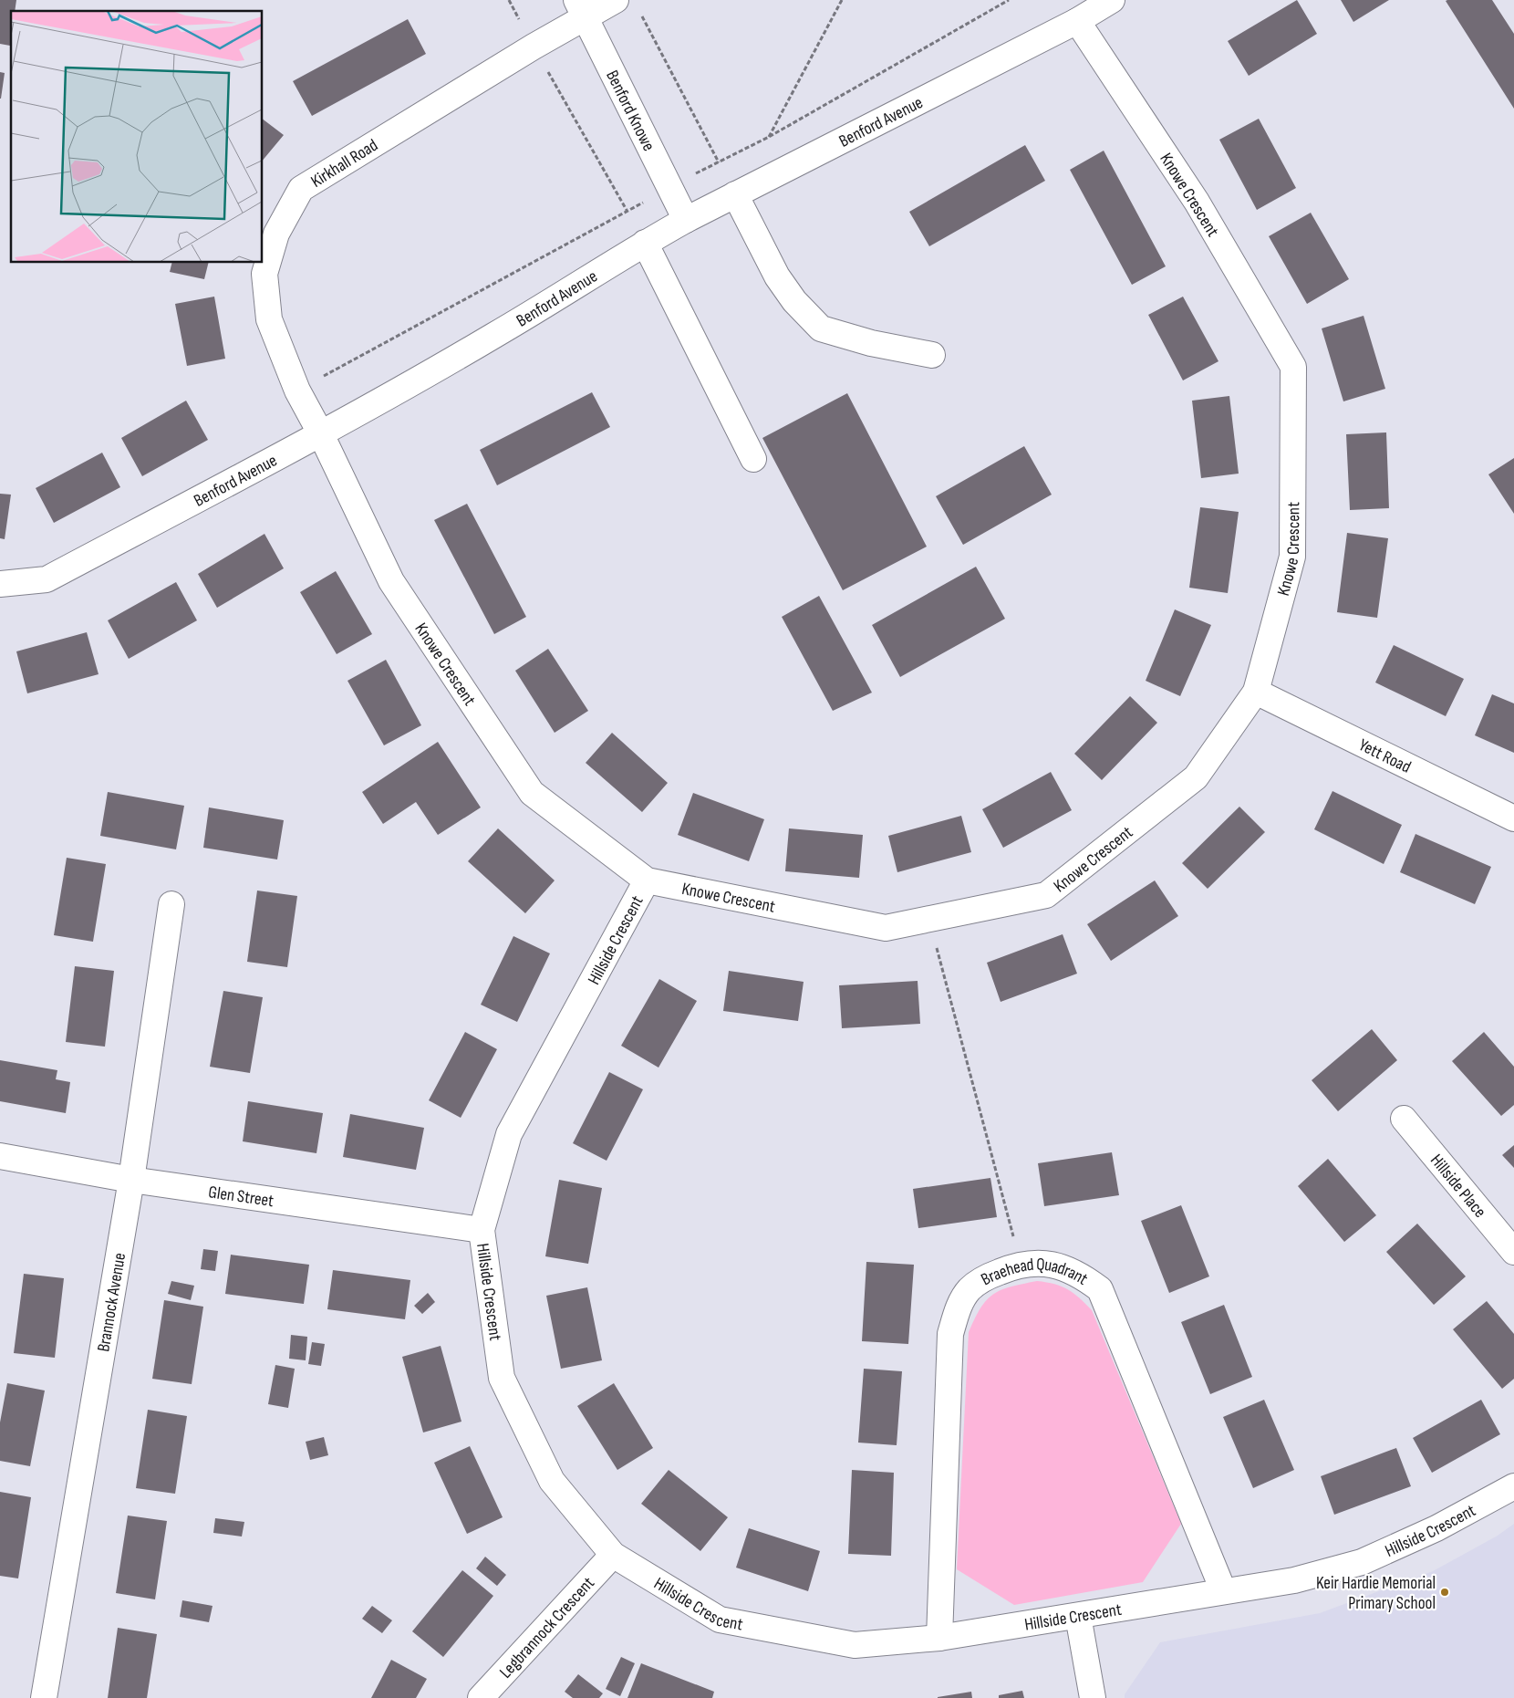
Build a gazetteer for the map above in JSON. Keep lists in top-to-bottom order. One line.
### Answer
{"streets":{"street":["Benford Knowe","Benford Avenue","Kirkhall Road","Knowe Crescent","Yett Road","Hillside Crescent","Hillside Place","Glen Street","Braehead Quadrant","Brannock Avenue","Legbrannock Crescent"]},"crossings":[["Benford Knowe","Benford Avenue"],["Benford Knowe","Kirkhall Road"],["Benford Avenue","Kirkhall Road"],["Benford Avenue","Knowe Crescent"],["Kirkhall Road","Knowe Crescent"],["Knowe Crescent","Yett Road"],["Knowe Crescent","Hillside Crescent"],["Hillside Crescent","Glen Street"],["Hillside Crescent","Braehead Quadrant"],["Hillside Crescent","Legbrannock Crescent"],["Glen Street","Brannock Avenue"]],"places":["Keir Hardie Memorial Primary School"]}
